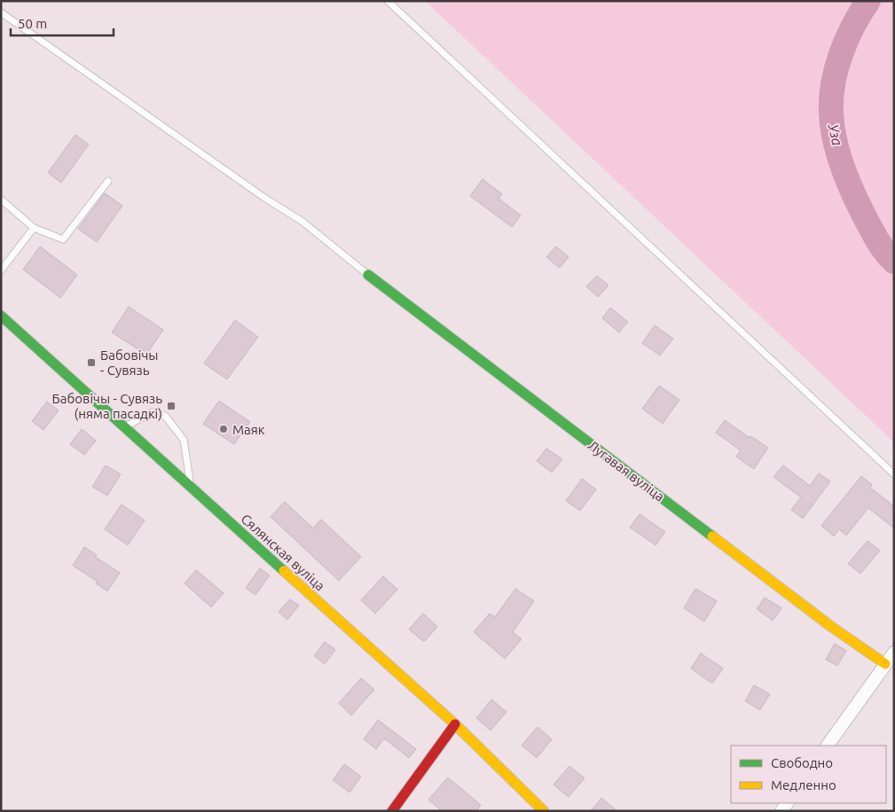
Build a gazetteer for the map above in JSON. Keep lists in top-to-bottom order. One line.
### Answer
{"streets":{"street":["Лугавая вуліца","Сялянская вуліца"]},"water":["Уза"],"places":{"transit":["Бабовічы - Сувязь","Бабовічы - Сувязь (няма пасадкі)"],"other":["Маяк"]},"legend":["Свободно","Медленно"],"scale_bar":"50 m"}
